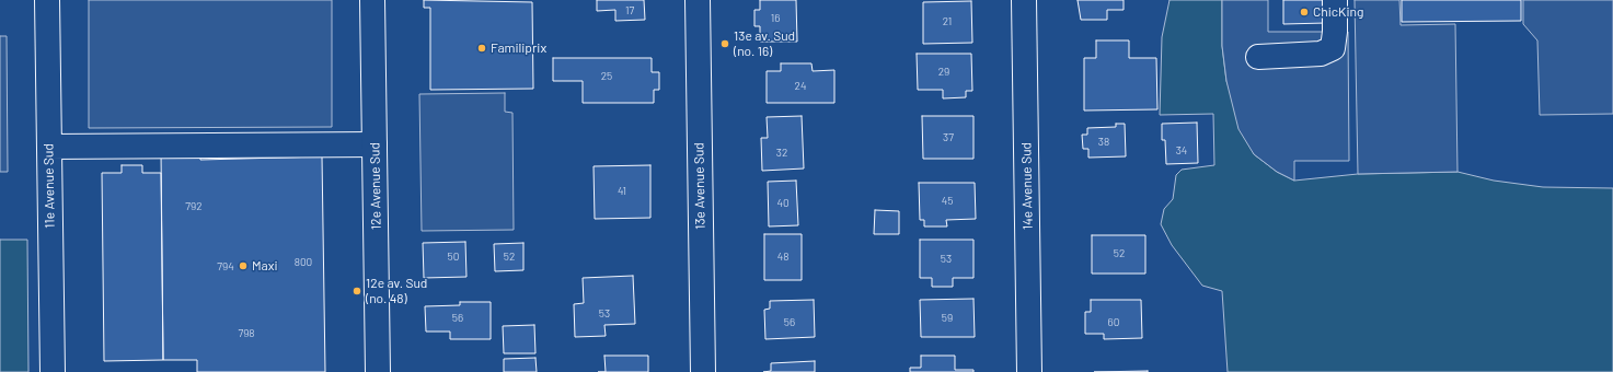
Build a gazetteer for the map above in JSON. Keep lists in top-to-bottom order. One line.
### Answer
{"streets":{"main road":["11e Avenue Sud","12e Avenue Sud","13e Avenue Sud","14e Avenue Sud"]},"places":["ChicKing","13e av. Sud (no. 16)","Familiprix","Maxi","12e av. Sud (no. 48)"],"house_numbers":["17","16","21","29","25","24","37","38","34","32","41","45","40","792","52","50","52","48","53","800","794","53","56","59","56","60","798"]}
